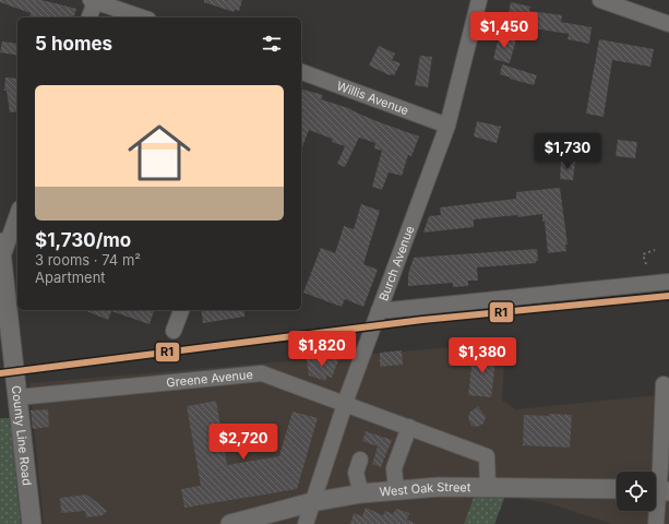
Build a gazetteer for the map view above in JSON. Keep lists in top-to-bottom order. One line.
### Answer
{"streets":{"main road":["County Line Road","West Oak Street"],"street":["Willis Avenue","Burch Avenue","Greene Avenue"]},"crossings":[["Willis Avenue","Burch Avenue"],["Burch Avenue","Greene Avenue"],["Burch Avenue","West Oak Street"],["Greene Avenue","County Line Road"],["Greene Avenue","West Oak Street"]],"lines":["transit line R1"],"page":{"price":["$1,450","$1,730","$1,820","$1,380","$2,720"],"heading":"5 homes","list":[{"name":"$1,730/mo","note":"3 rooms · 74 m² · Apartment"}]}}
